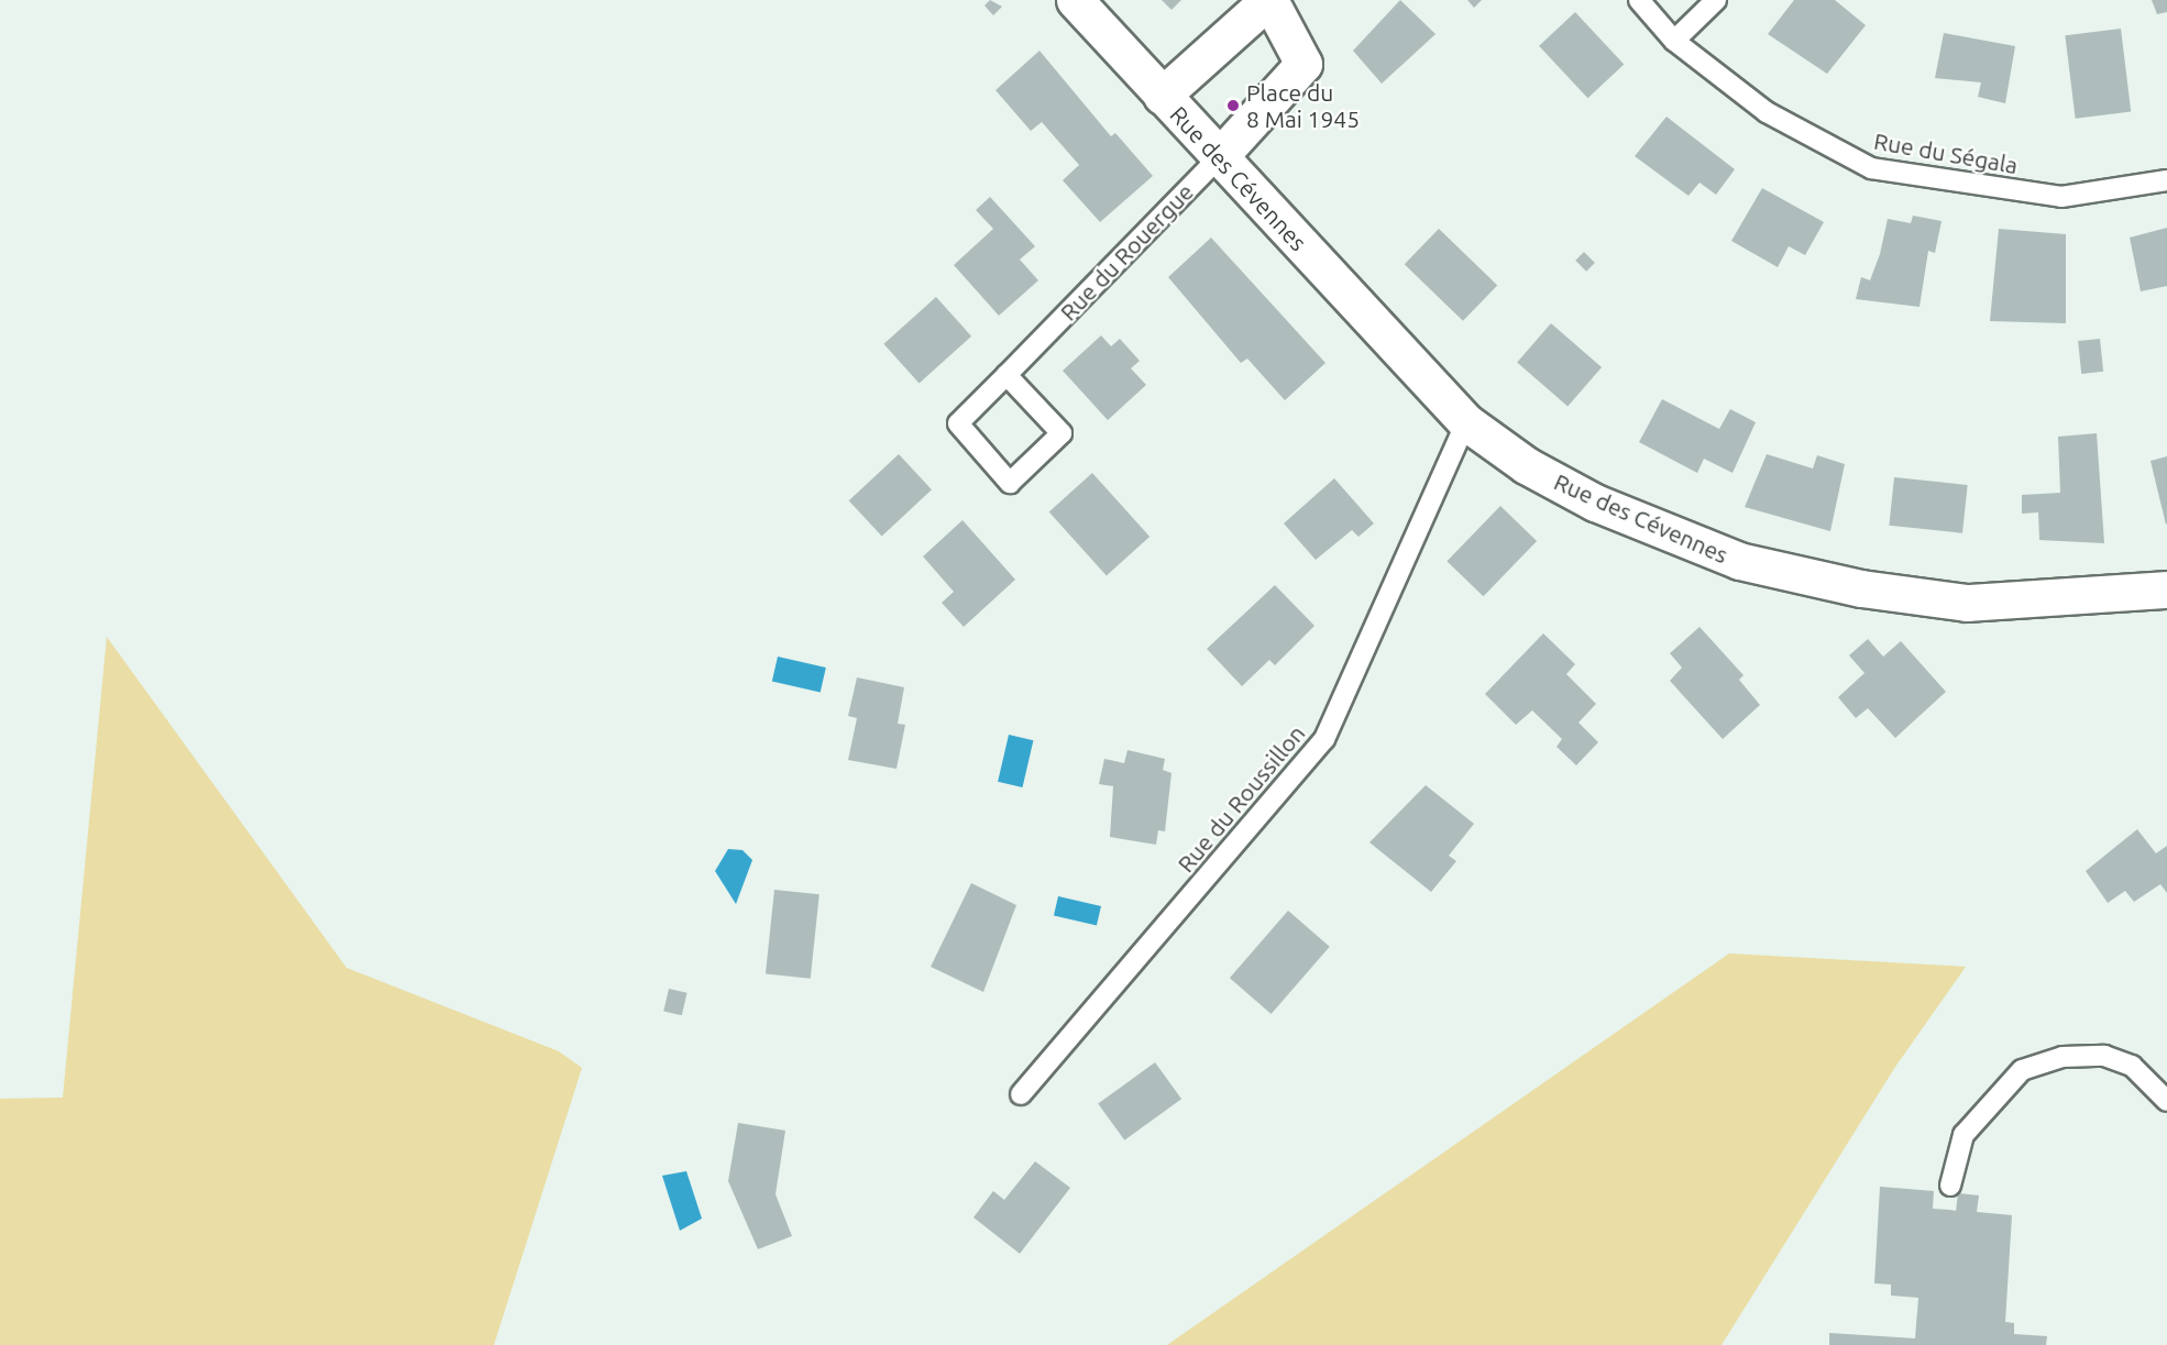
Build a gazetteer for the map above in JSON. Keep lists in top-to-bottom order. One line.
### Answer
{"streets":{"street":["Rue des Cévennes","Rue du Rouergue"],"lane":["Rue du Ségala","Rue du Roussillon"]},"crossings":[["Rue des Cévennes","Rue du Rouergue"],["Rue des Cévennes","Rue du Roussillon"]],"places":["Place du 8 Mai 1945"]}
